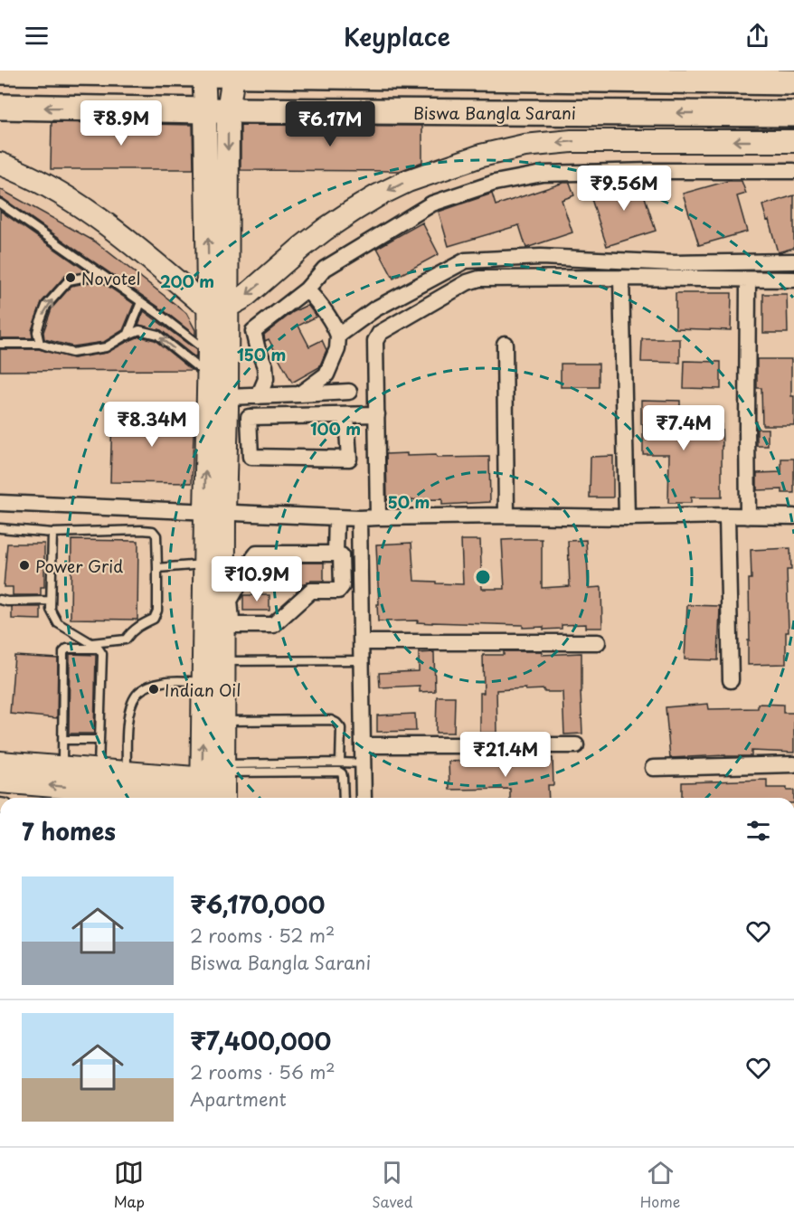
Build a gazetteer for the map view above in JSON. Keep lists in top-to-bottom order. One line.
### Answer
{"streets":{"main road":["Biswa Bangla Sarani"]},"places":["Novotel","Power Grid","Indian Oil"],"page":{"header":"Keyplace","price":["₹8.9M","₹6.17M","₹9.56M","₹8.34M","₹7.4M","₹10.9M","₹21.4M"],"heading":"7 homes","list":[{"name":"₹6,170,000","note":"2 rooms · 52 m² · Biswa Bangla Sarani"},{"name":"₹7,400,000","note":"2 rooms · 56 m² · Apartment"}],"tabs":["Map","Saved","Home"]},"rings":["200 m","150 m","100 m","50 m"]}
